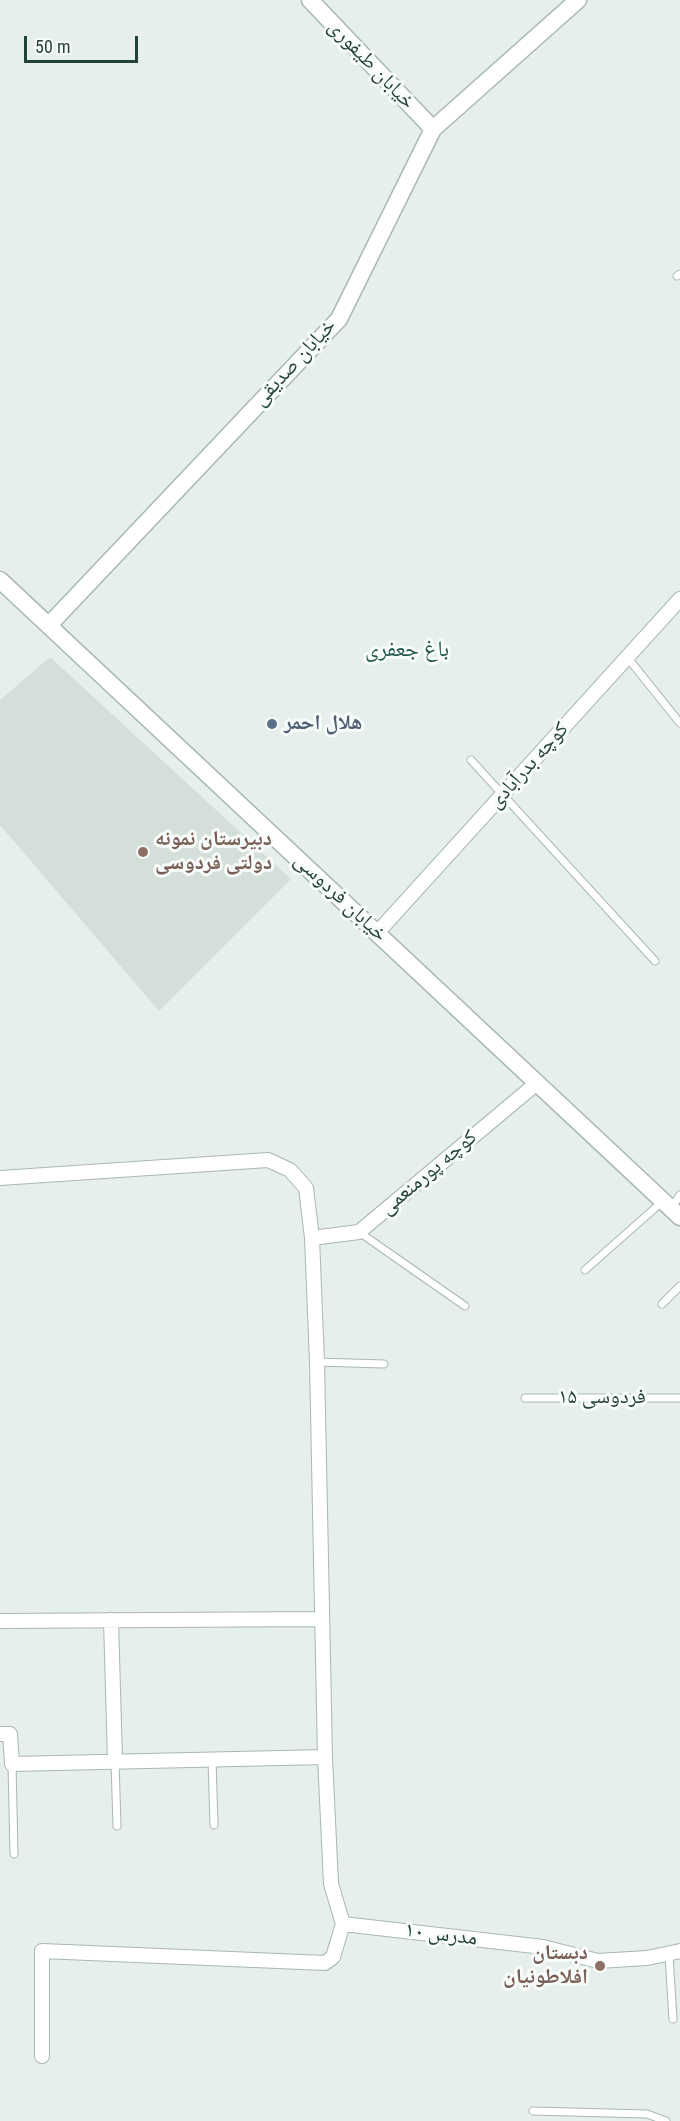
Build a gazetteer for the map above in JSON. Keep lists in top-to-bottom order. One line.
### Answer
{"streets":{"street":["خیابان طیفوری","خیابان صدیقی","کوچه بدرآبادی","خیابان فردوسی","کوچه پورمنعمی","مدرس ۱۰"],"lane":["فردوسی ۱۵"]},"crossings":[["خیابان طیفوری","خیابان صدیقی"],["خیابان صدیقی","خیابان فردوسی"],["کوچه بدرآبادی","خیابان فردوسی"],["خیابان فردوسی","کوچه پورمنعمی"]],"districts":["باغ جعفری"],"places":["هلال احمر","دبیرستان نمونه دولتی فردوسی","دبستان افلاطونیان"],"scale_bar":"50 m"}
